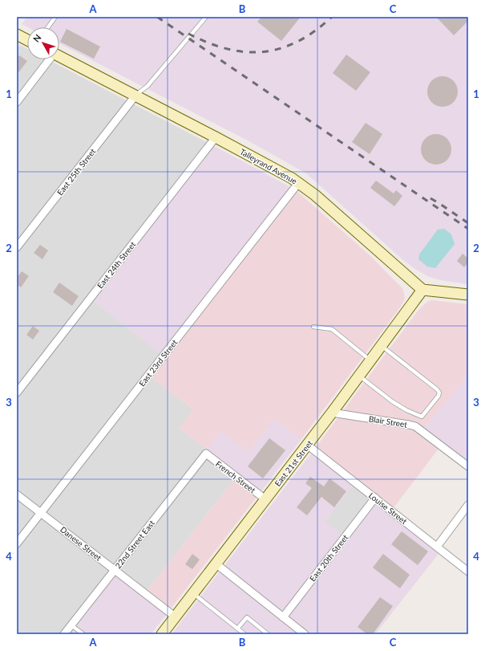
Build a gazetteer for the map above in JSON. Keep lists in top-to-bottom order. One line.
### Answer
{"streets":{"street":["Talleyrand Avenue","East 25th Street","East 24th Street","East 23rd Street","Blair Street","East 21st Street","French Street","Louise Street","Danese Street","22nd Street East","East 20th Street"]},"crossings":[["Talleyrand Avenue","East 25th Street"],["Talleyrand Avenue","East 24th Street"],["Talleyrand Avenue","East 23rd Street"],["Talleyrand Avenue","East 21st Street"],["East 23rd Street","Danese Street"],["Blair Street","East 21st Street"],["East 21st Street","French Street"],["East 21st Street","Louise Street"],["East 21st Street","Danese Street"],["French Street","22nd Street East"],["Louise Street","East 20th Street"],["Danese Street","22nd Street East"]],"north":"top left","grid":{"columns":["A","B","C"],"rows":["1","2","3","4"]}}
